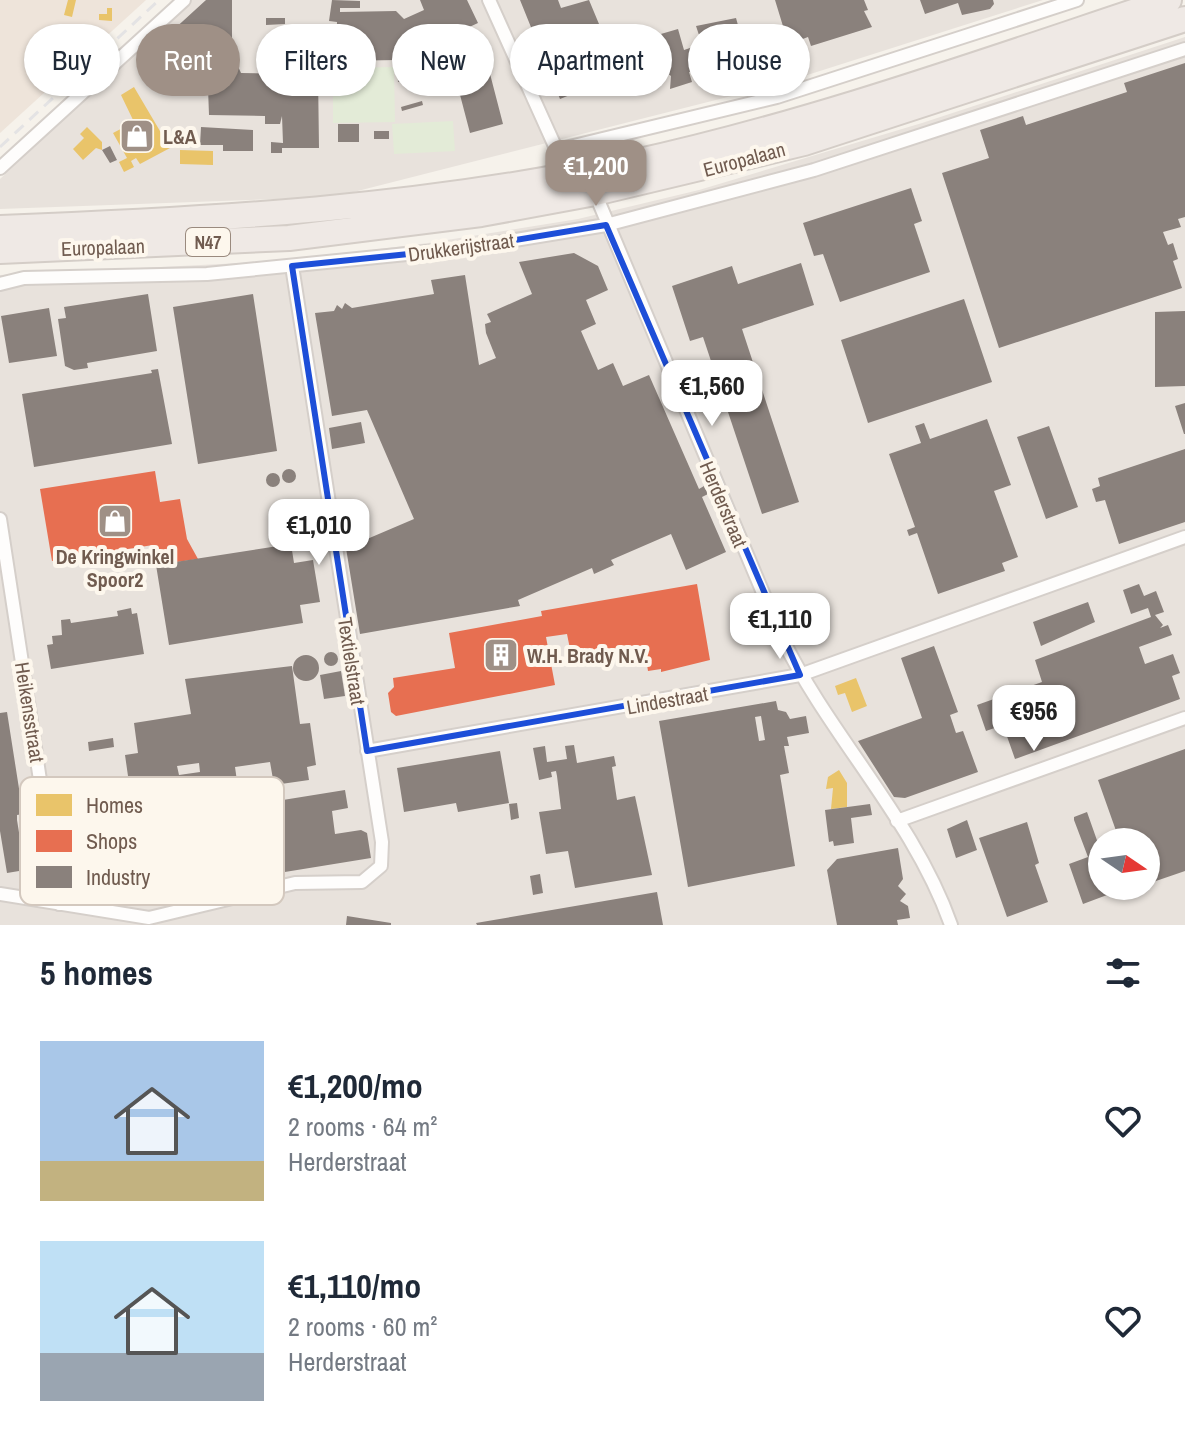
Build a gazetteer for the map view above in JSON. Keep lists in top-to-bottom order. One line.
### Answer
{"streets":{"highway":["Europalaan","N47"],"street":["Drukkerijstraat","Herderstraat","Textielstraat","Lindestraat","Heikensstraat"]},"crossings":[["Europalaan","Herderstraat"],["Drukkerijstraat","Herderstraat"],["Drukkerijstraat","Textielstraat"],["Herderstraat","Lindestraat"],["Textielstraat","Lindestraat"]],"places":{"shop":["L&A","De Kringwinkel Spoor2"],"building":["W.H. Brady N.V."]},"legend":["Homes","Shops","Industry"],"north":"right","page":{"chip":["Buy","Rent","Filters","New","Apartment","House"],"price":["€1,200","€1,560","€1,010","€1,110","€956"],"heading":"5 homes","list":[{"name":"€1,200/mo","note":"2 rooms · 64 m² · Herderstraat"},{"name":"€1,110/mo","note":"2 rooms · 60 m² · Herderstraat"}]}}
